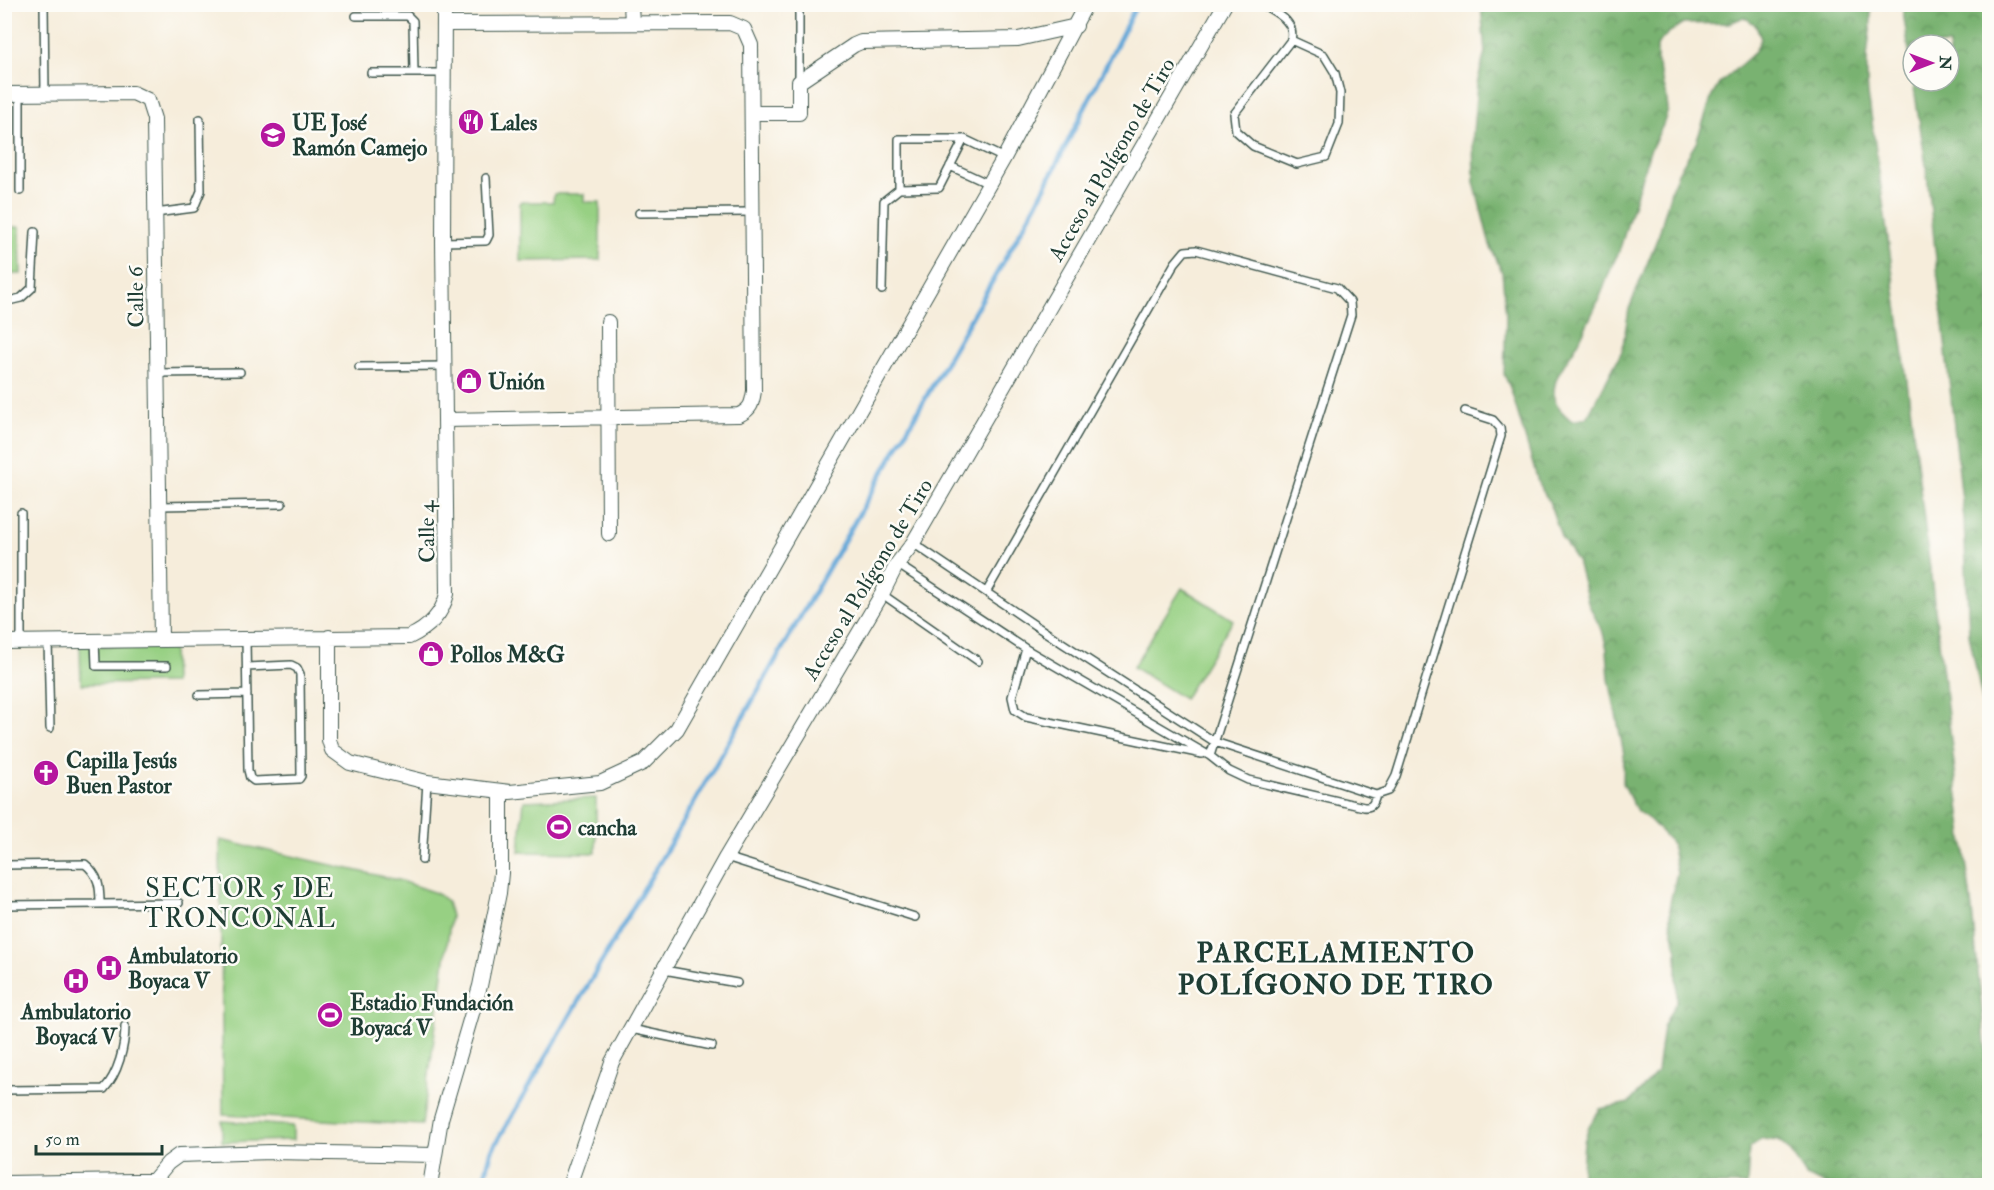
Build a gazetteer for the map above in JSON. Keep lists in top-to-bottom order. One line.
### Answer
{"streets":{"street":["Acceso al Polígono de Tiro","Calle 6","Calle 4"]},"crossings":[["Calle 6","Calle 4"]],"districts":["SECTOR 5 DE TRONCONAL","PARCELAMIENTO POLÍGONO DE TIRO"],"places":{"restaurant":["Lales"],"school or university":["UE José Ramón Camejo"],"shop":["Unión","Pollos M&G"],"church":["Capilla Jesús Buen Pastor"],"sports":["cancha","Estadio Fundación Boyacá V"],"hospital":["Ambulatorio Boyaca V","Ambulatorio Boyacá V"]},"scale_bar":"50 m","north":"right"}
